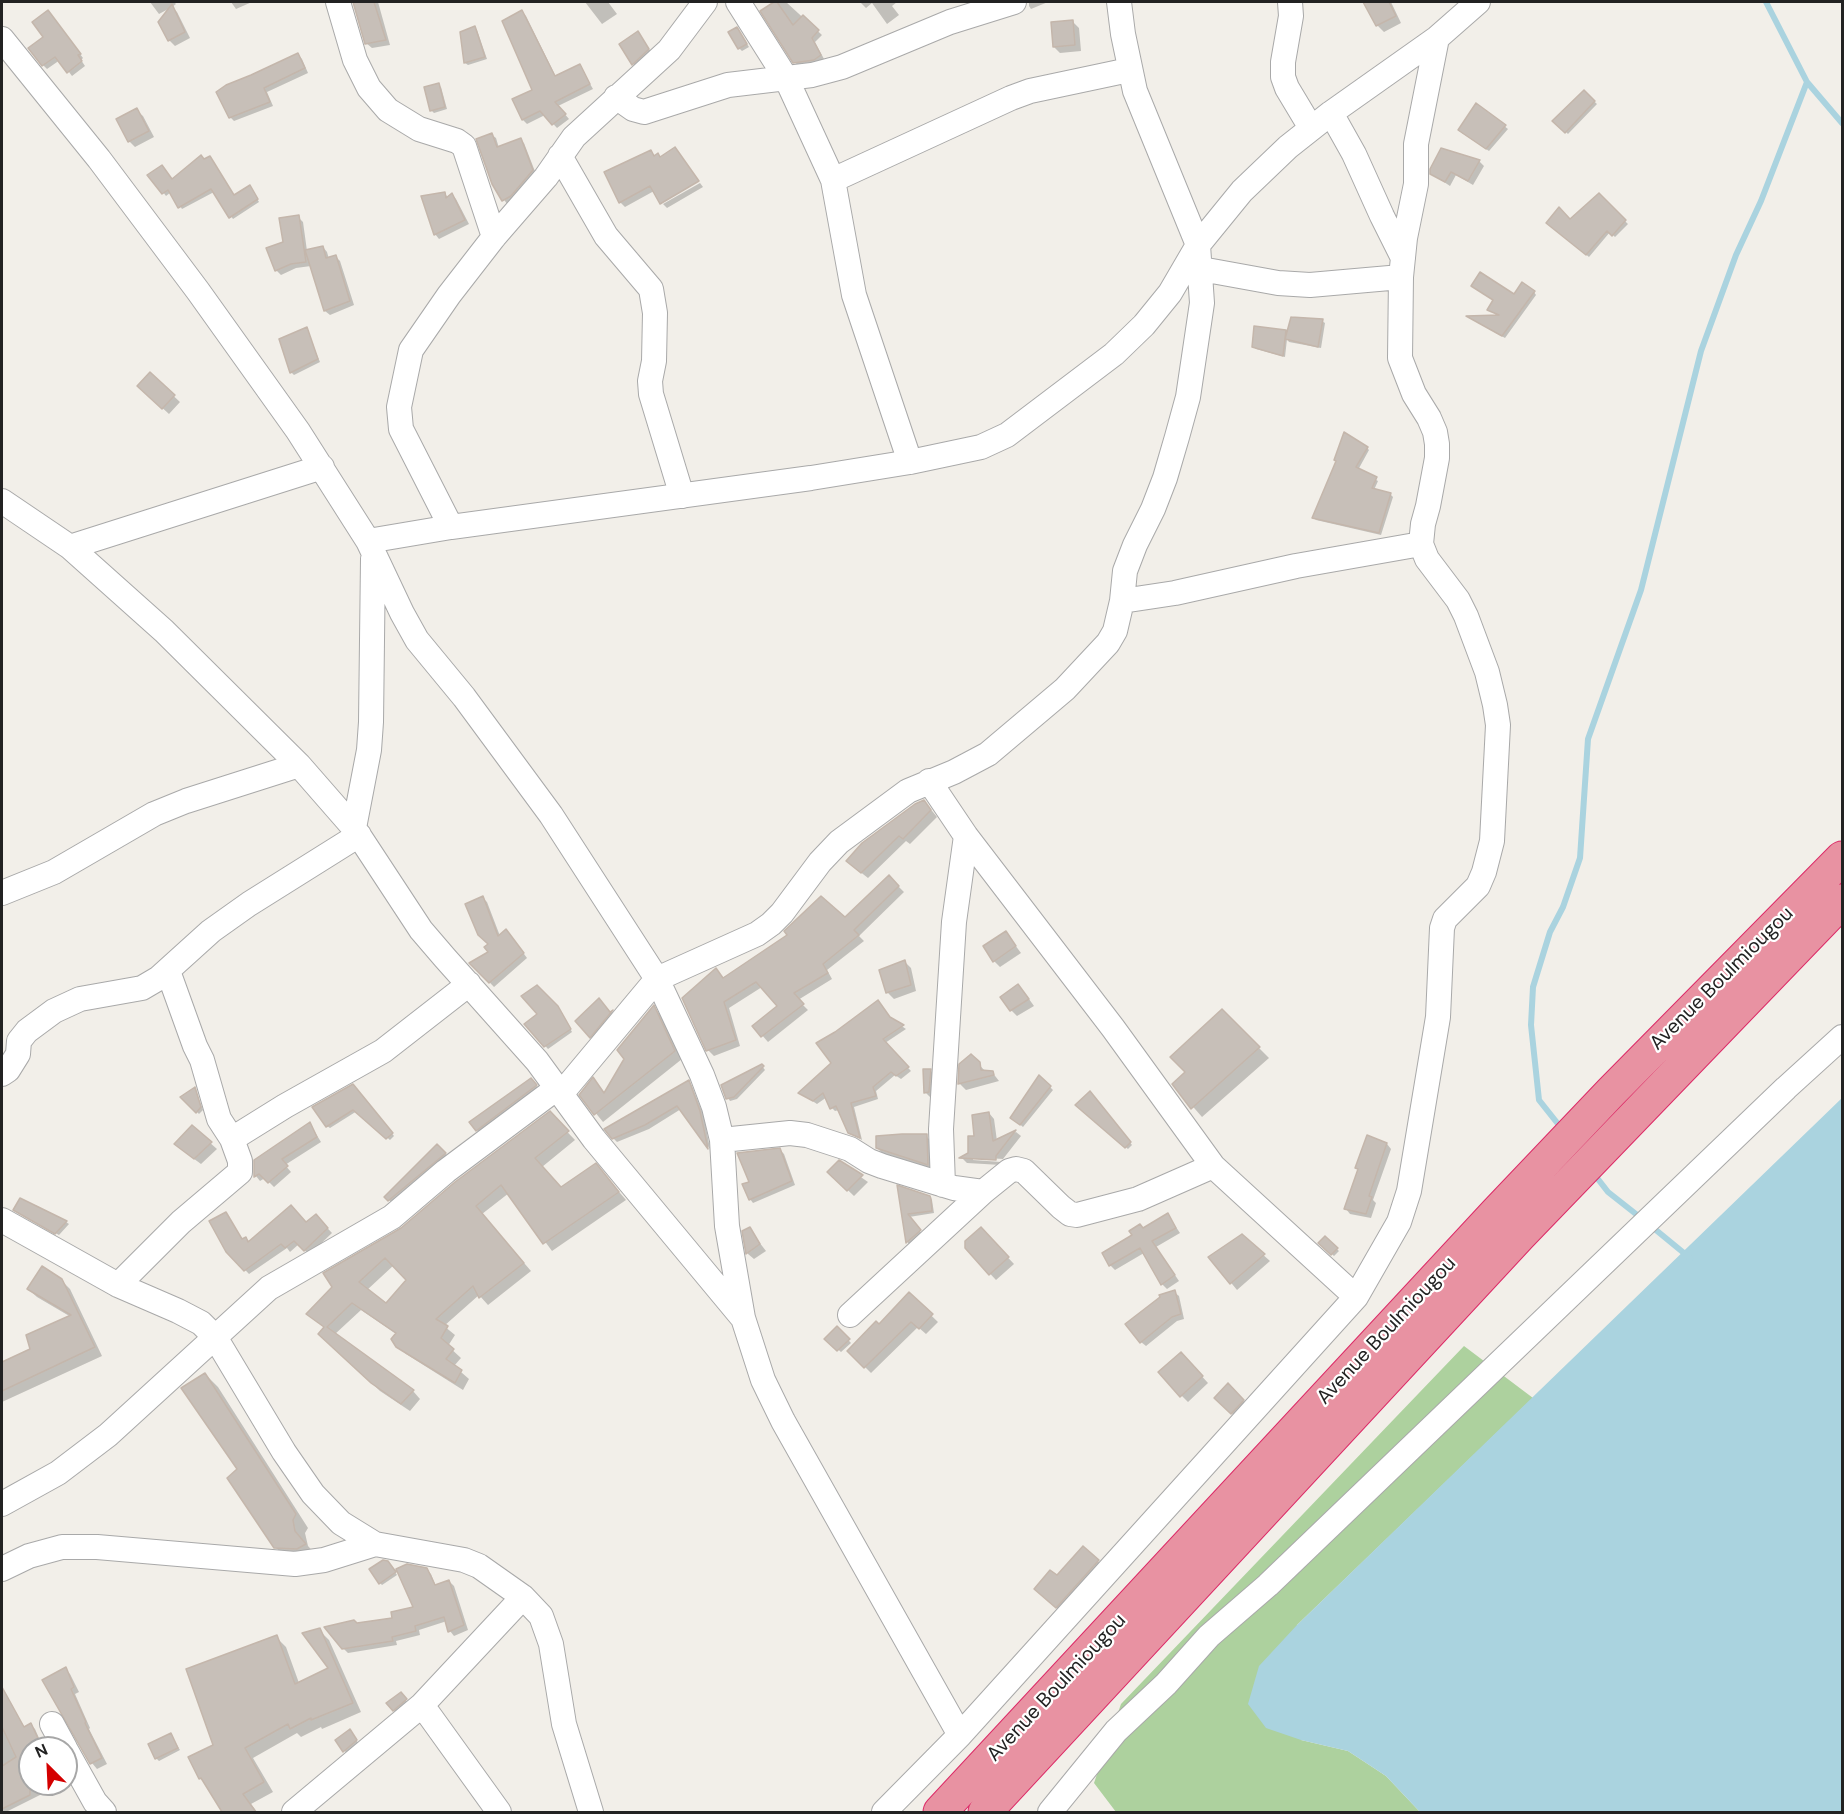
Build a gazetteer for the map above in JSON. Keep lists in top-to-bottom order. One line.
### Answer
{"streets":{"highway":["Avenue Boulmiougou"]},"north":"top left"}
